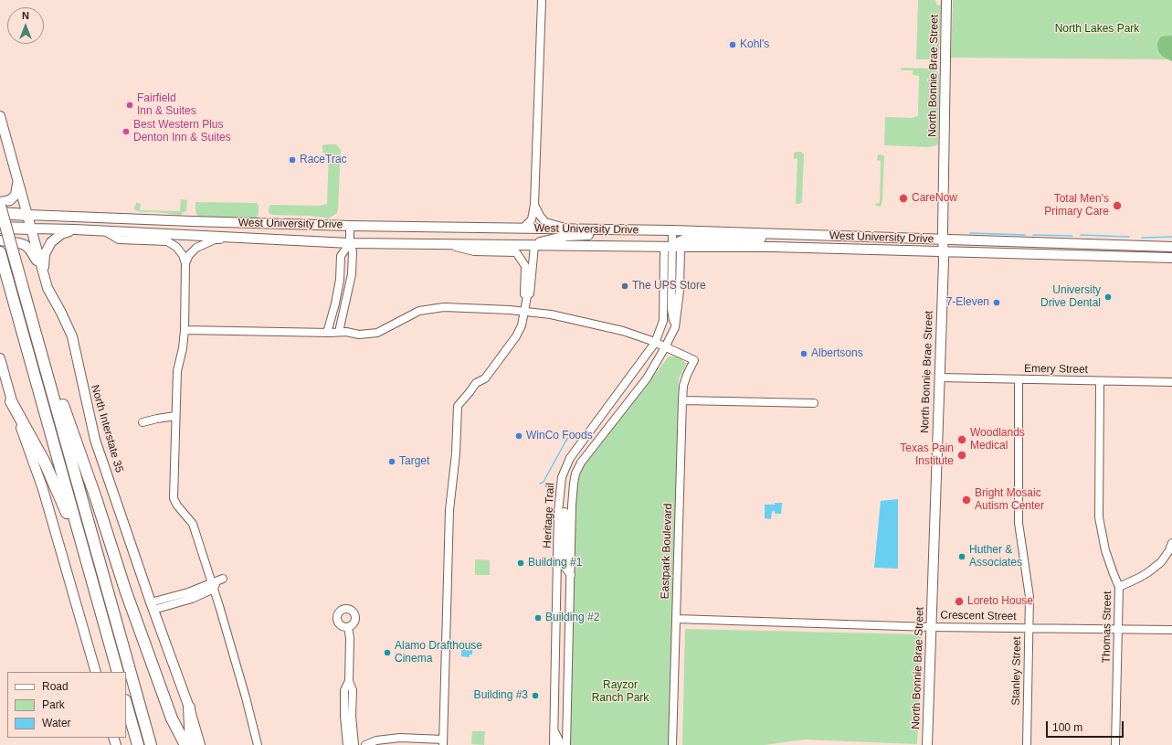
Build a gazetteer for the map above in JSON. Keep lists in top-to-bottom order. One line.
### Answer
{"streets":{"highway":["West University Drive"],"main road":["North Bonnie Brae Street","North Interstate 35"],"street":["Emery Street","Heritage Trail","Eastpark Boulevard","Crescent Street","Thomas Street","Stanley Street"]},"crossings":[["North Bonnie Brae Street","West University Drive"],["North Bonnie Brae Street","Emery Street"],["North Bonnie Brae Street","Crescent Street"],["West University Drive","North Interstate 35"],["West University Drive","Heritage Trail"],["Emery Street","Thomas Street"],["Emery Street","Stanley Street"],["Heritage Trail","Eastpark Boulevard"],["Eastpark Boulevard","Crescent Street"],["Crescent Street","Thomas Street"],["Crescent Street","Stanley Street"]],"parks":["North Lakes Park","Rayzor Ranch Park"],"places":["Kohl's","Fairfield Inn & Suites","Best Western Plus Denton Inn & Suites","RaceTrac","CareNow","Total Men's Primary Care","The UPS Store","University Drive Dental","7-Eleven","Albertsons","WinCo Foods","Woodlands Medical","Texas Pain Institute","Target","Bright Mosaic Autism Center","Huther & Associates","Building #1","Loreto House","Building #2","Alamo Drafthouse Cinema","Building #3"],"legend":["Road","Park","Water"],"scale_bar":"100 m","north":"top"}
